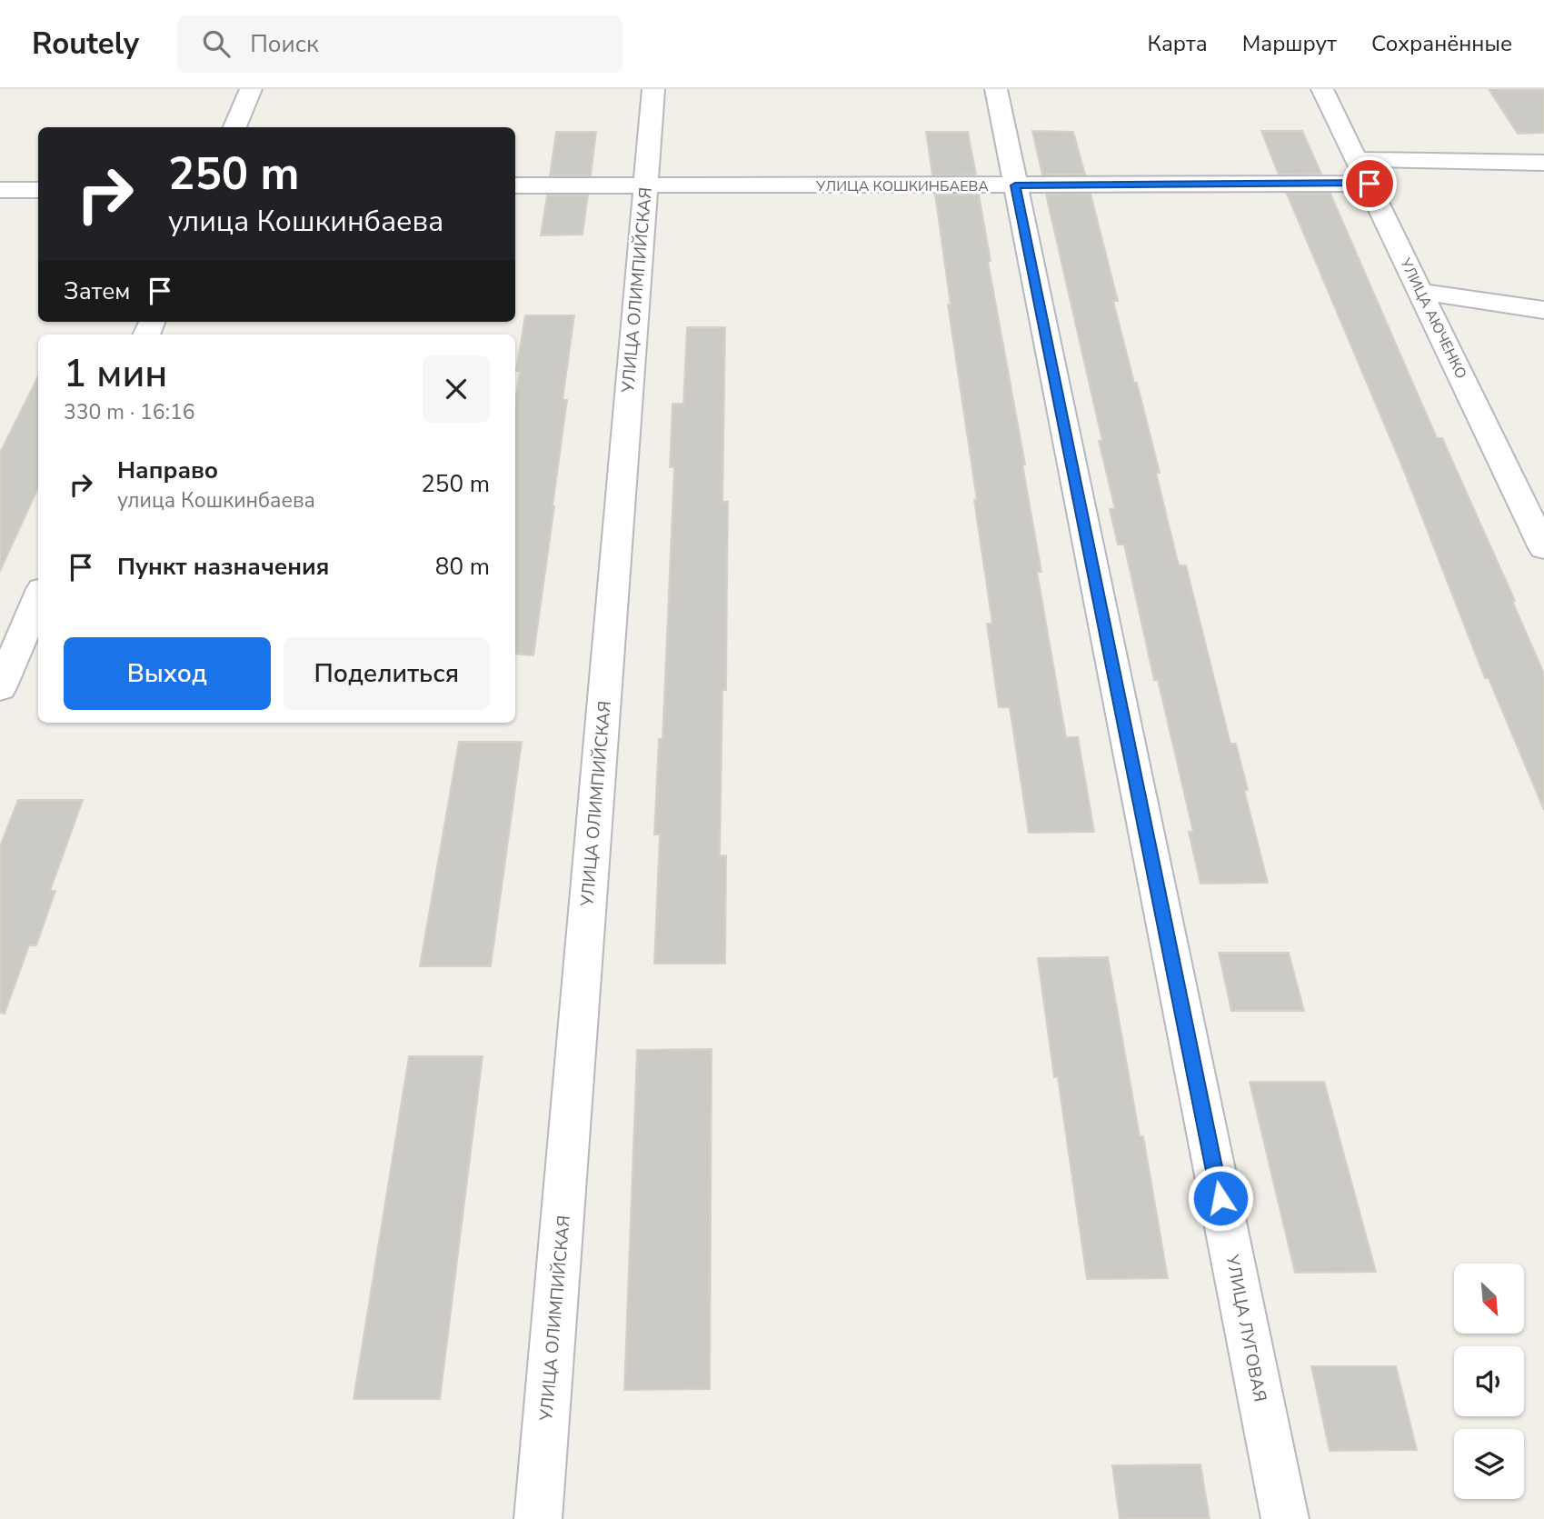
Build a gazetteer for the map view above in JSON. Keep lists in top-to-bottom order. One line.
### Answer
{"streets":{"street":["УЛИЦА КОШКИНБАЕВА","УЛИЦА ОЛИМПИЙСКАЯ","УЛИЦА АЮЧЕНКО","УЛИЦА ЛУГОВАЯ"]},"crossings":[["УЛИЦА КОШКИНБАЕВА","УЛИЦА ОЛИМПИЙСКАЯ"],["УЛИЦА КОШКИНБАЕВА","УЛИЦА АЮЧЕНКО"],["УЛИЦА КОШКИНБАЕВА","УЛИЦА ЛУГОВАЯ"]],"north":"bottom right","page":{"header":"Routely","search":"Поиск","nav":["Карта","Маршрут","Сохранённые"],"turn":["250 m","улица Кошкинбаева"],"then":"Затем","heading":["1 мин","330 m · 16:16"],"list":[{"name":"Направо","note":"улица Кошкинбаева","value":"250 m"},{"name":"Пункт назначения","value":"80 m"}],"buttons":["Выход","Поделиться"]}}
